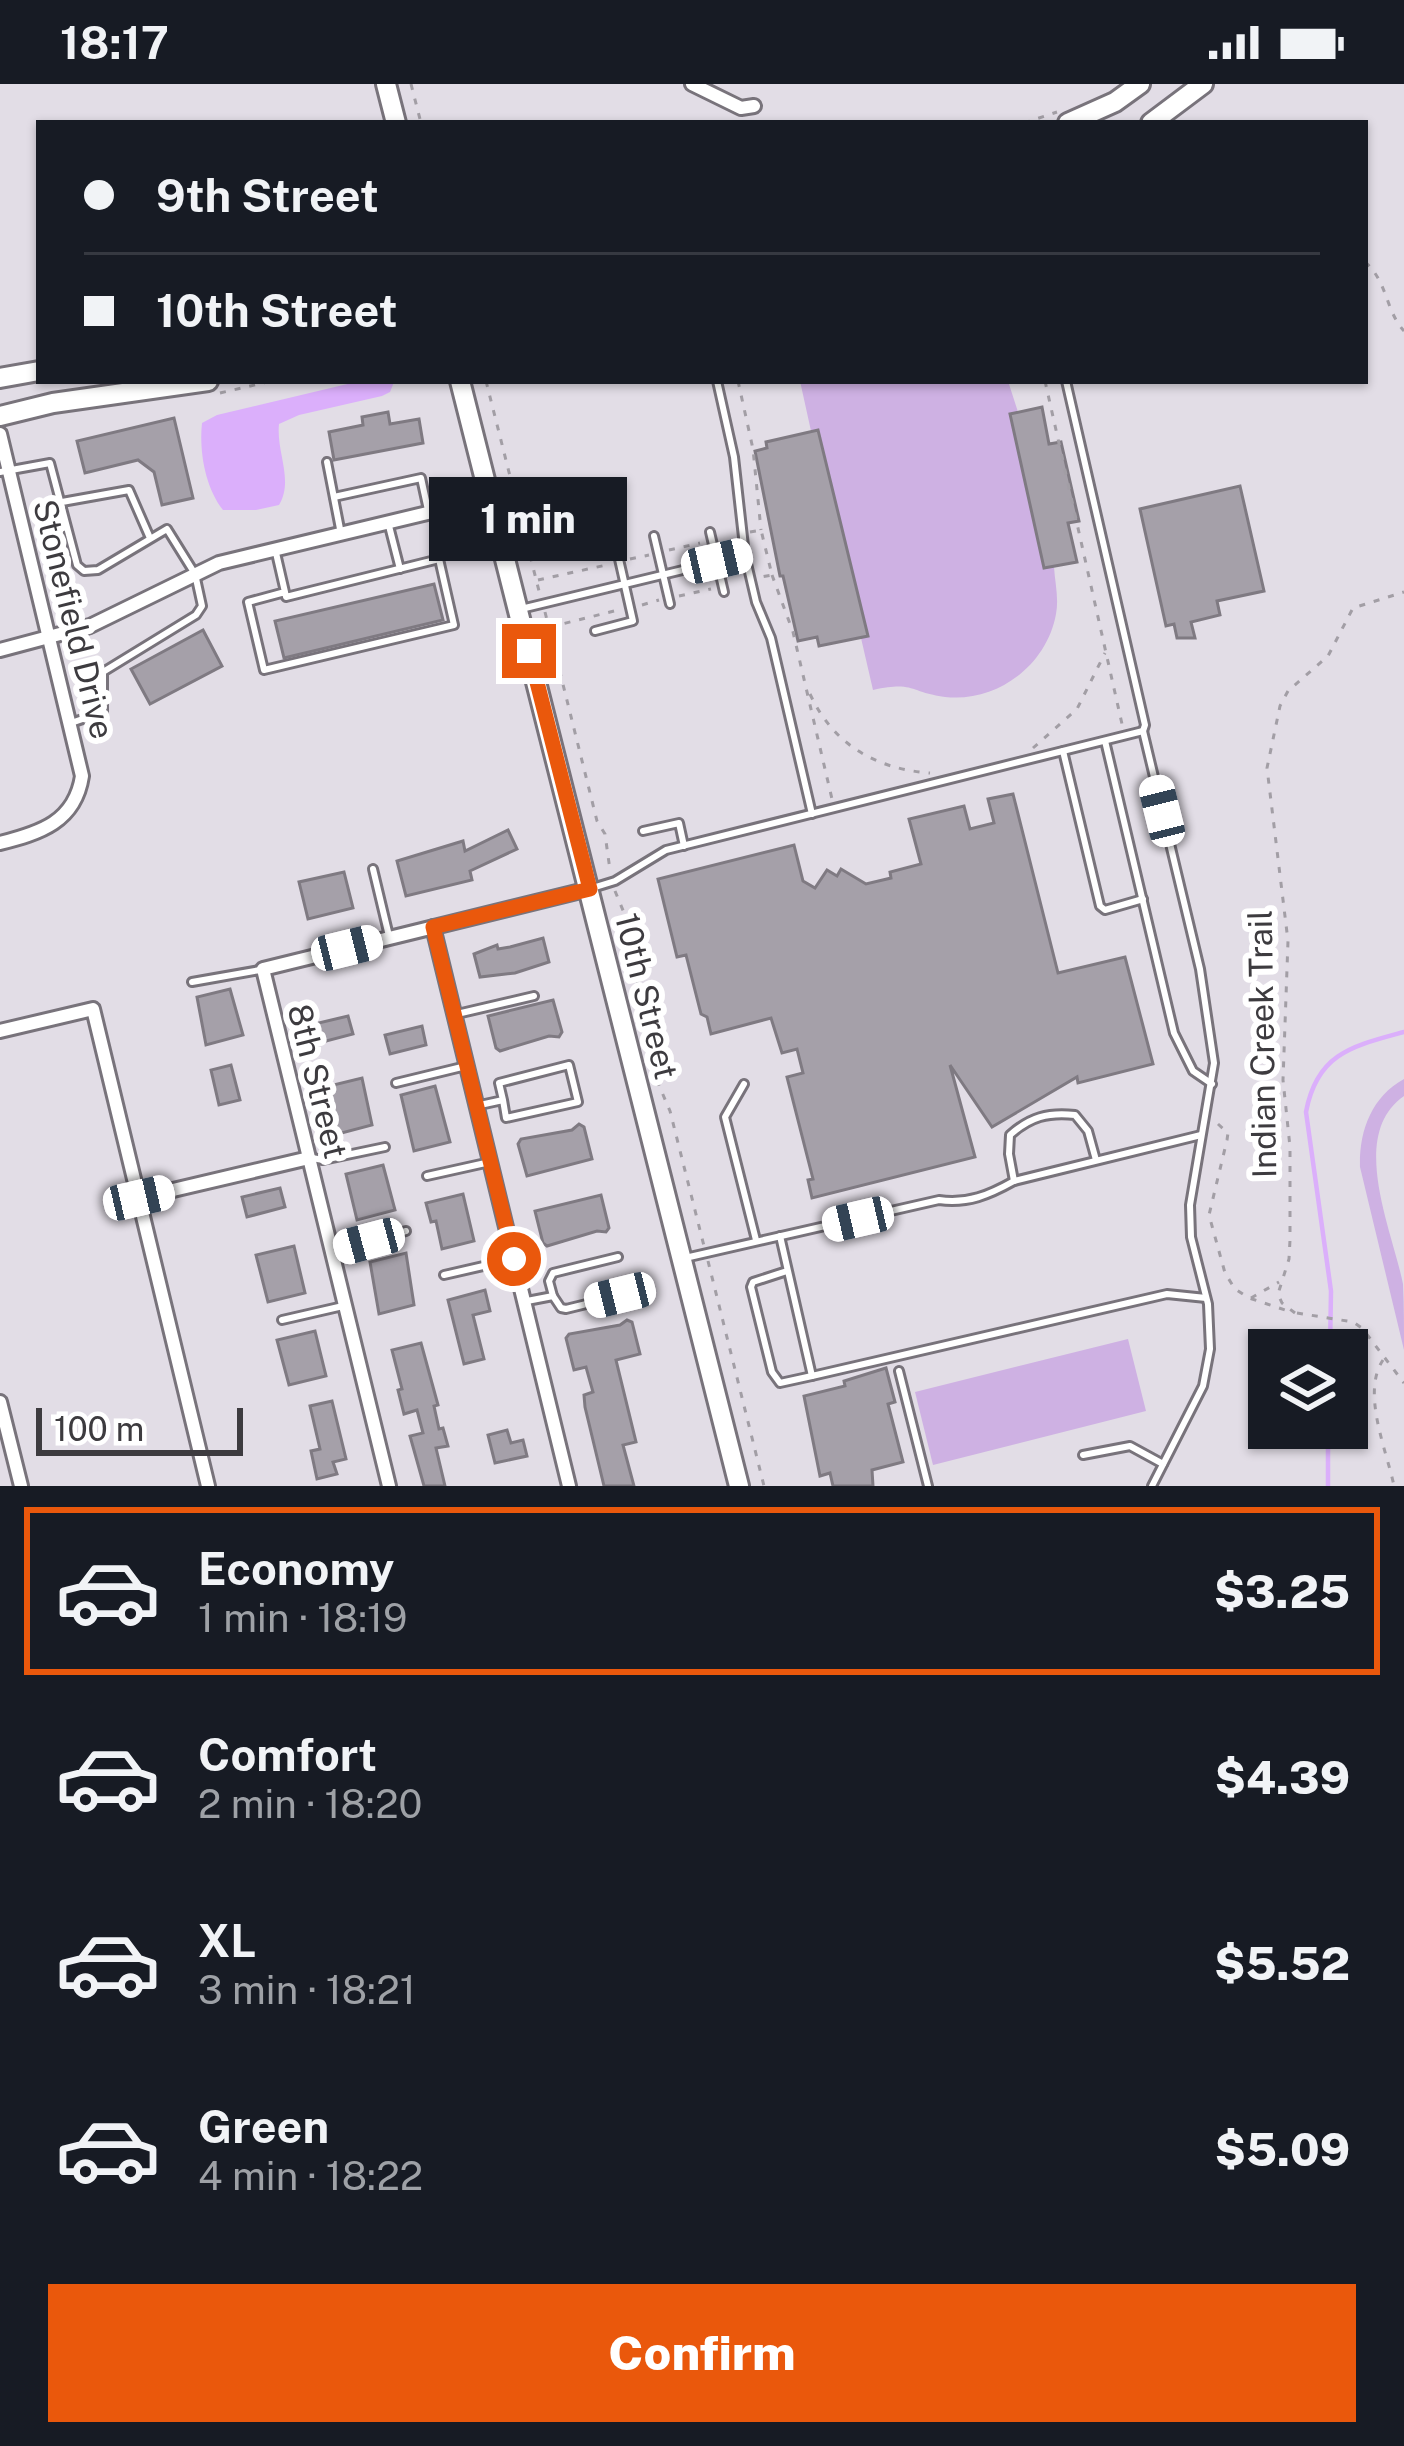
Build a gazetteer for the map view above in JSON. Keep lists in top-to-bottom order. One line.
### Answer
{"streets":{"street":["Stonefield Drive","10th Street","8th Street"],"path":["Indian Creek Trail"]},"scale_bar":"100 m","page":{"status":"18:17","banner":["9th Street","10th Street"],"bubble":"1 min","scale":"100 m","list":[{"name":"Economy","note":"1 min · 18:19","value":"$3.25"},{"name":"Comfort","note":"2 min · 18:20","value":"$4.39"},{"name":"XL","note":"3 min · 18:21","value":"$5.52"},{"name":"Green","note":"4 min · 18:22","value":"$5.09"}],"buttons":"Confirm"}}
